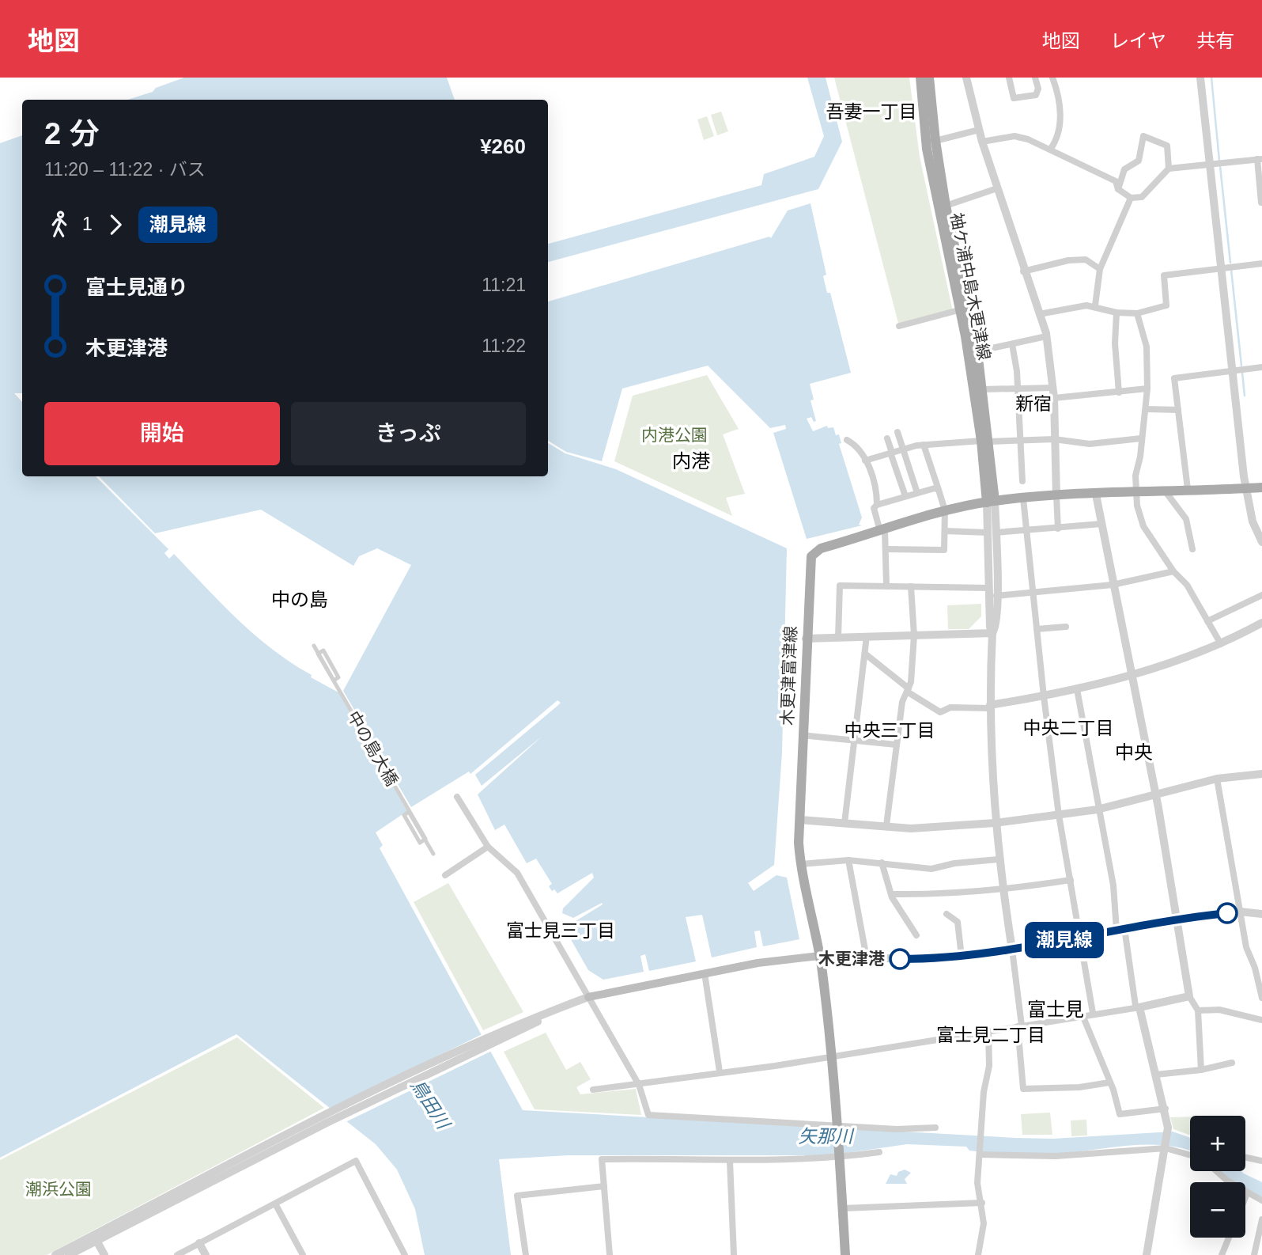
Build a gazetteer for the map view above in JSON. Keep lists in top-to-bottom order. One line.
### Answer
{"streets":{"main road":["袖ケ浦中島木更津線","木更津富津線"],"street":["中の島大橋"]},"crossings":[["袖ケ浦中島木更津線","木更津富津線"]],"districts":["吾妻一丁目","新宿","内港","中の島","中央二丁目","中央三丁目","中央","富士見三丁目","富士見","富士見二丁目"],"water":["鳥田川","矢那川"],"parks":["内港公園","潮浜公園"],"places":["木更津港"],"lines":["bus line 潮見線"],"page":{"header":"地図","nav":["地図","レイヤ","共有"],"on_map":"潮見線","heading":["2 分","11:20 – 11:22 · バス","¥260"],"legs":["1","潮見線"],"list":[{"name":"富士見通り","value":"11:21"},{"name":"木更津港","value":"11:22"}],"buttons":["開始","きっぷ"],"map_buttons":["+","−"]}}
